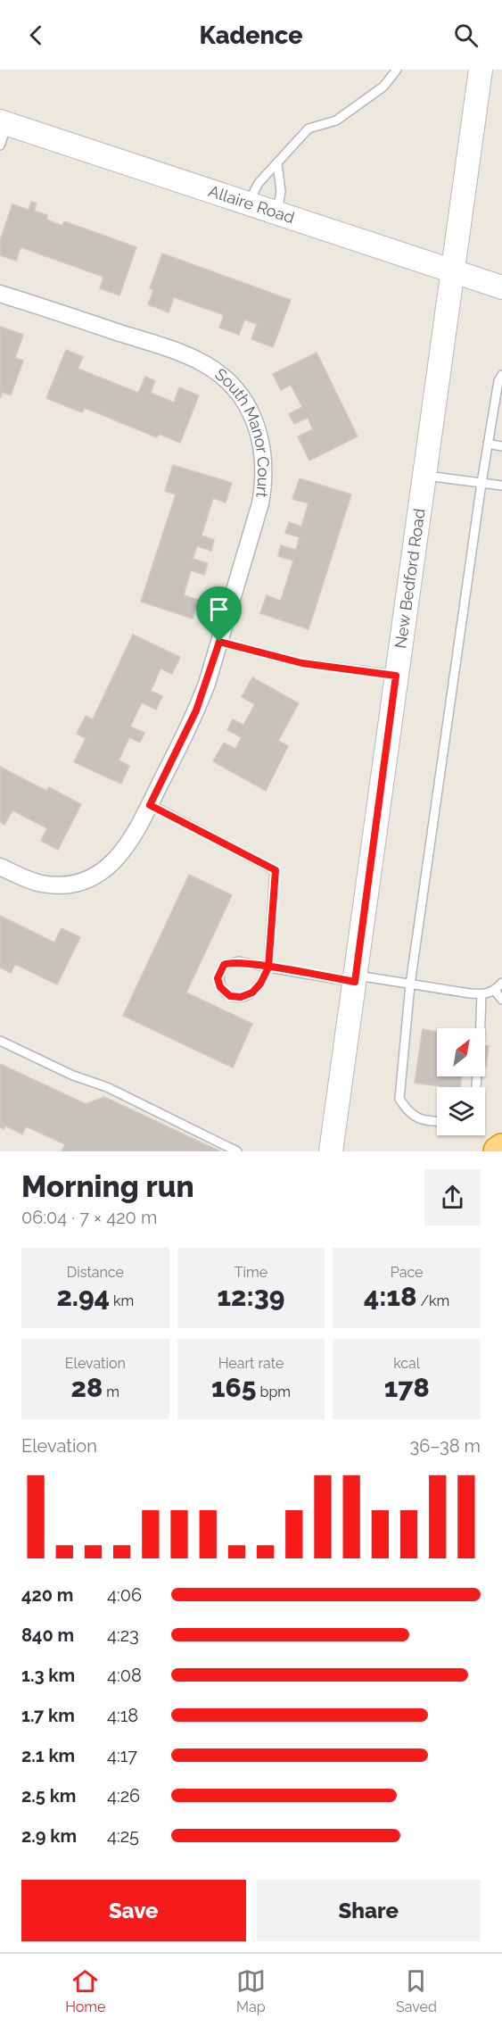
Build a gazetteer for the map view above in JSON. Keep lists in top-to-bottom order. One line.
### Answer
{"streets":{"street":["Allaire Road","South Manor Court","New Bedford Road"]},"crossings":[["Allaire Road","New Bedford Road"]],"north":"top right","page":{"header":"Kadence","heading":["Morning run","06:04 · 7 × 420 m"],"stats":[["Distance","2.94 km"],["Time","12:39"],["Pace","4:18 /km"],["Elevation","28 m"],["Heart rate","165 bpm"],["kcal","178"]],"chart":["Elevation","36–38 m"],"list":[{"name":"420 m","note":"4:06"},{"name":"840 m","note":"4:23"},{"name":"1.3 km","note":"4:08"},{"name":"1.7 km","note":"4:18"},{"name":"2.1 km","note":"4:17"},{"name":"2.5 km","note":"4:26"},{"name":"2.9 km","note":"4:25"}],"buttons":["Save","Share"],"tabs":["Home","Map","Saved"]}}
